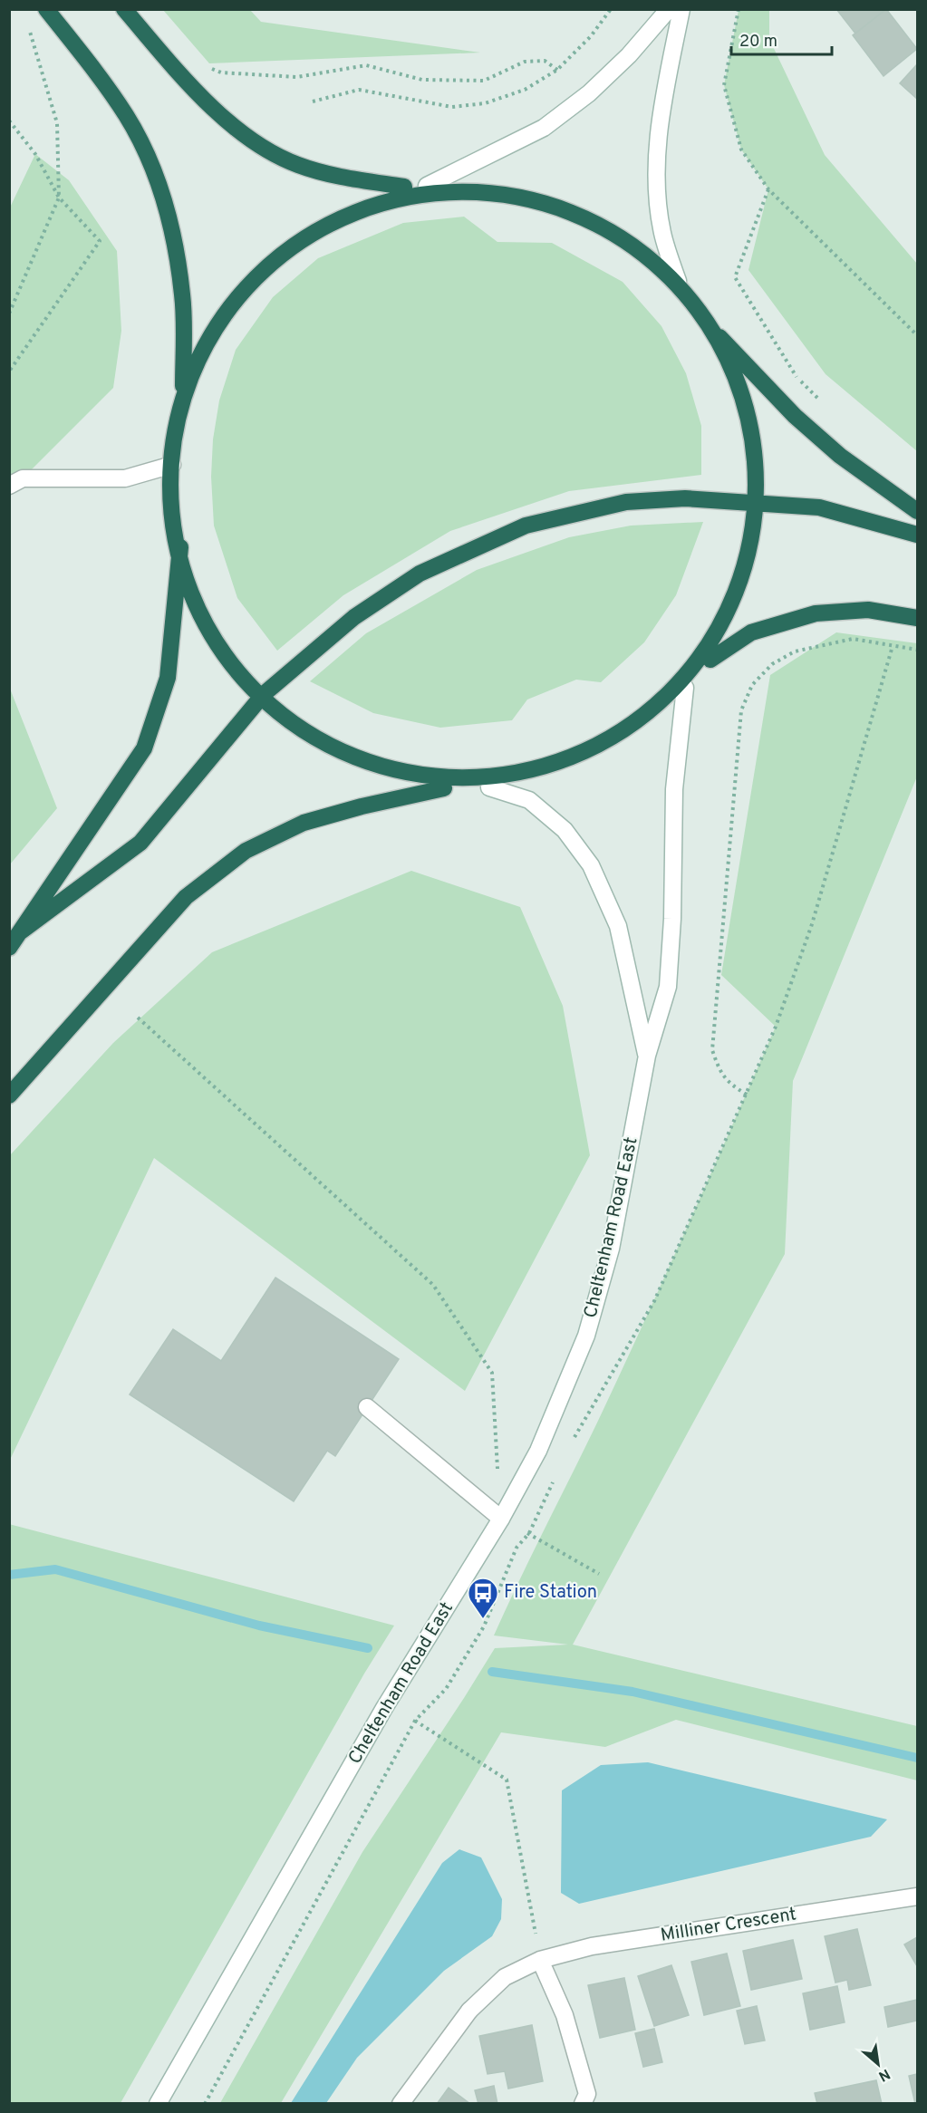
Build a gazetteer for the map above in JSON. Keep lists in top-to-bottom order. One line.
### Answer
{"streets":{"main road":["Cheltenham Road East","Milliner Crescent"]},"places":{"bus stop":["Fire Station"]},"scale_bar":"20 m","north":"bottom right"}
